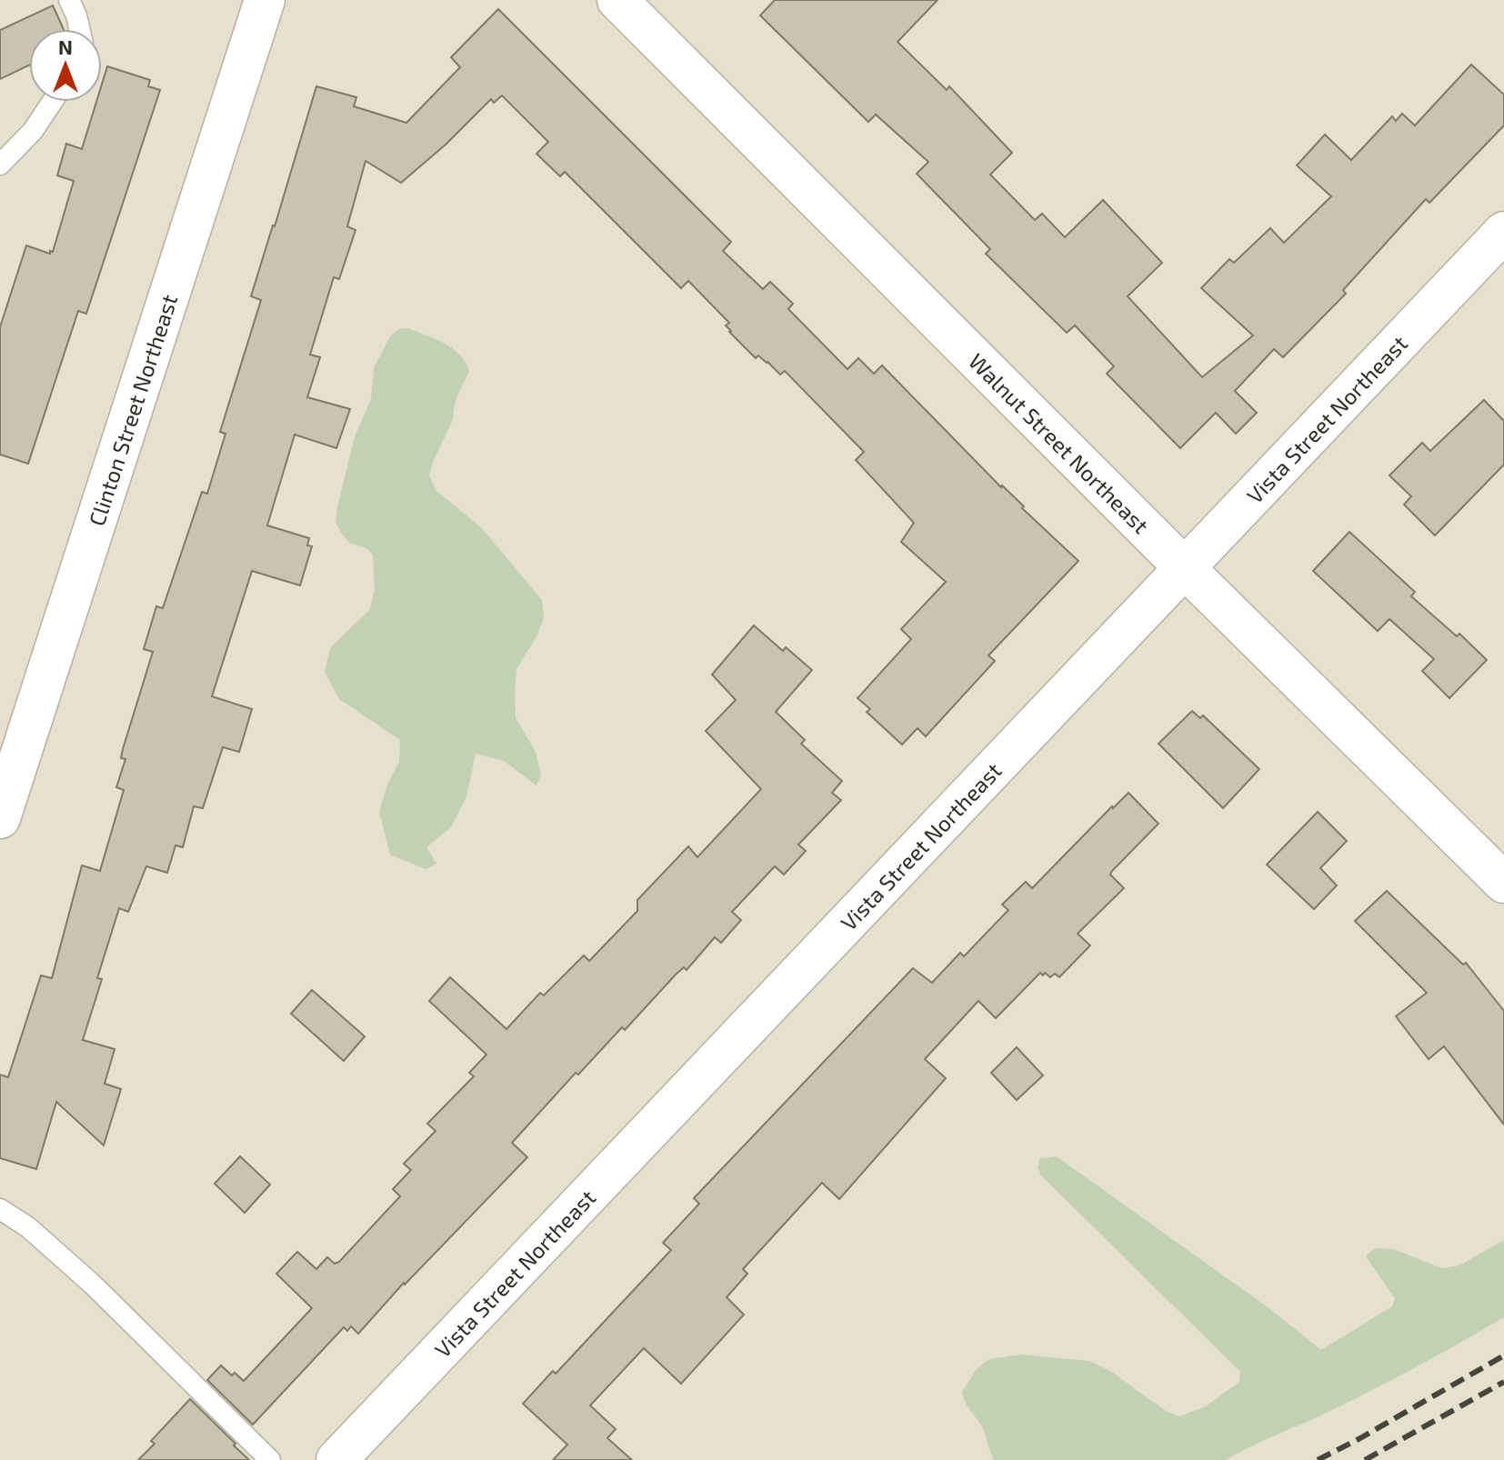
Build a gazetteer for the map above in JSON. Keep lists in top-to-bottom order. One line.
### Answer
{"streets":{"street":["Clinton Street Northeast","Vista Street Northeast","Walnut Street Northeast"]},"crossings":[["Vista Street Northeast","Walnut Street Northeast"]],"north":"top"}
